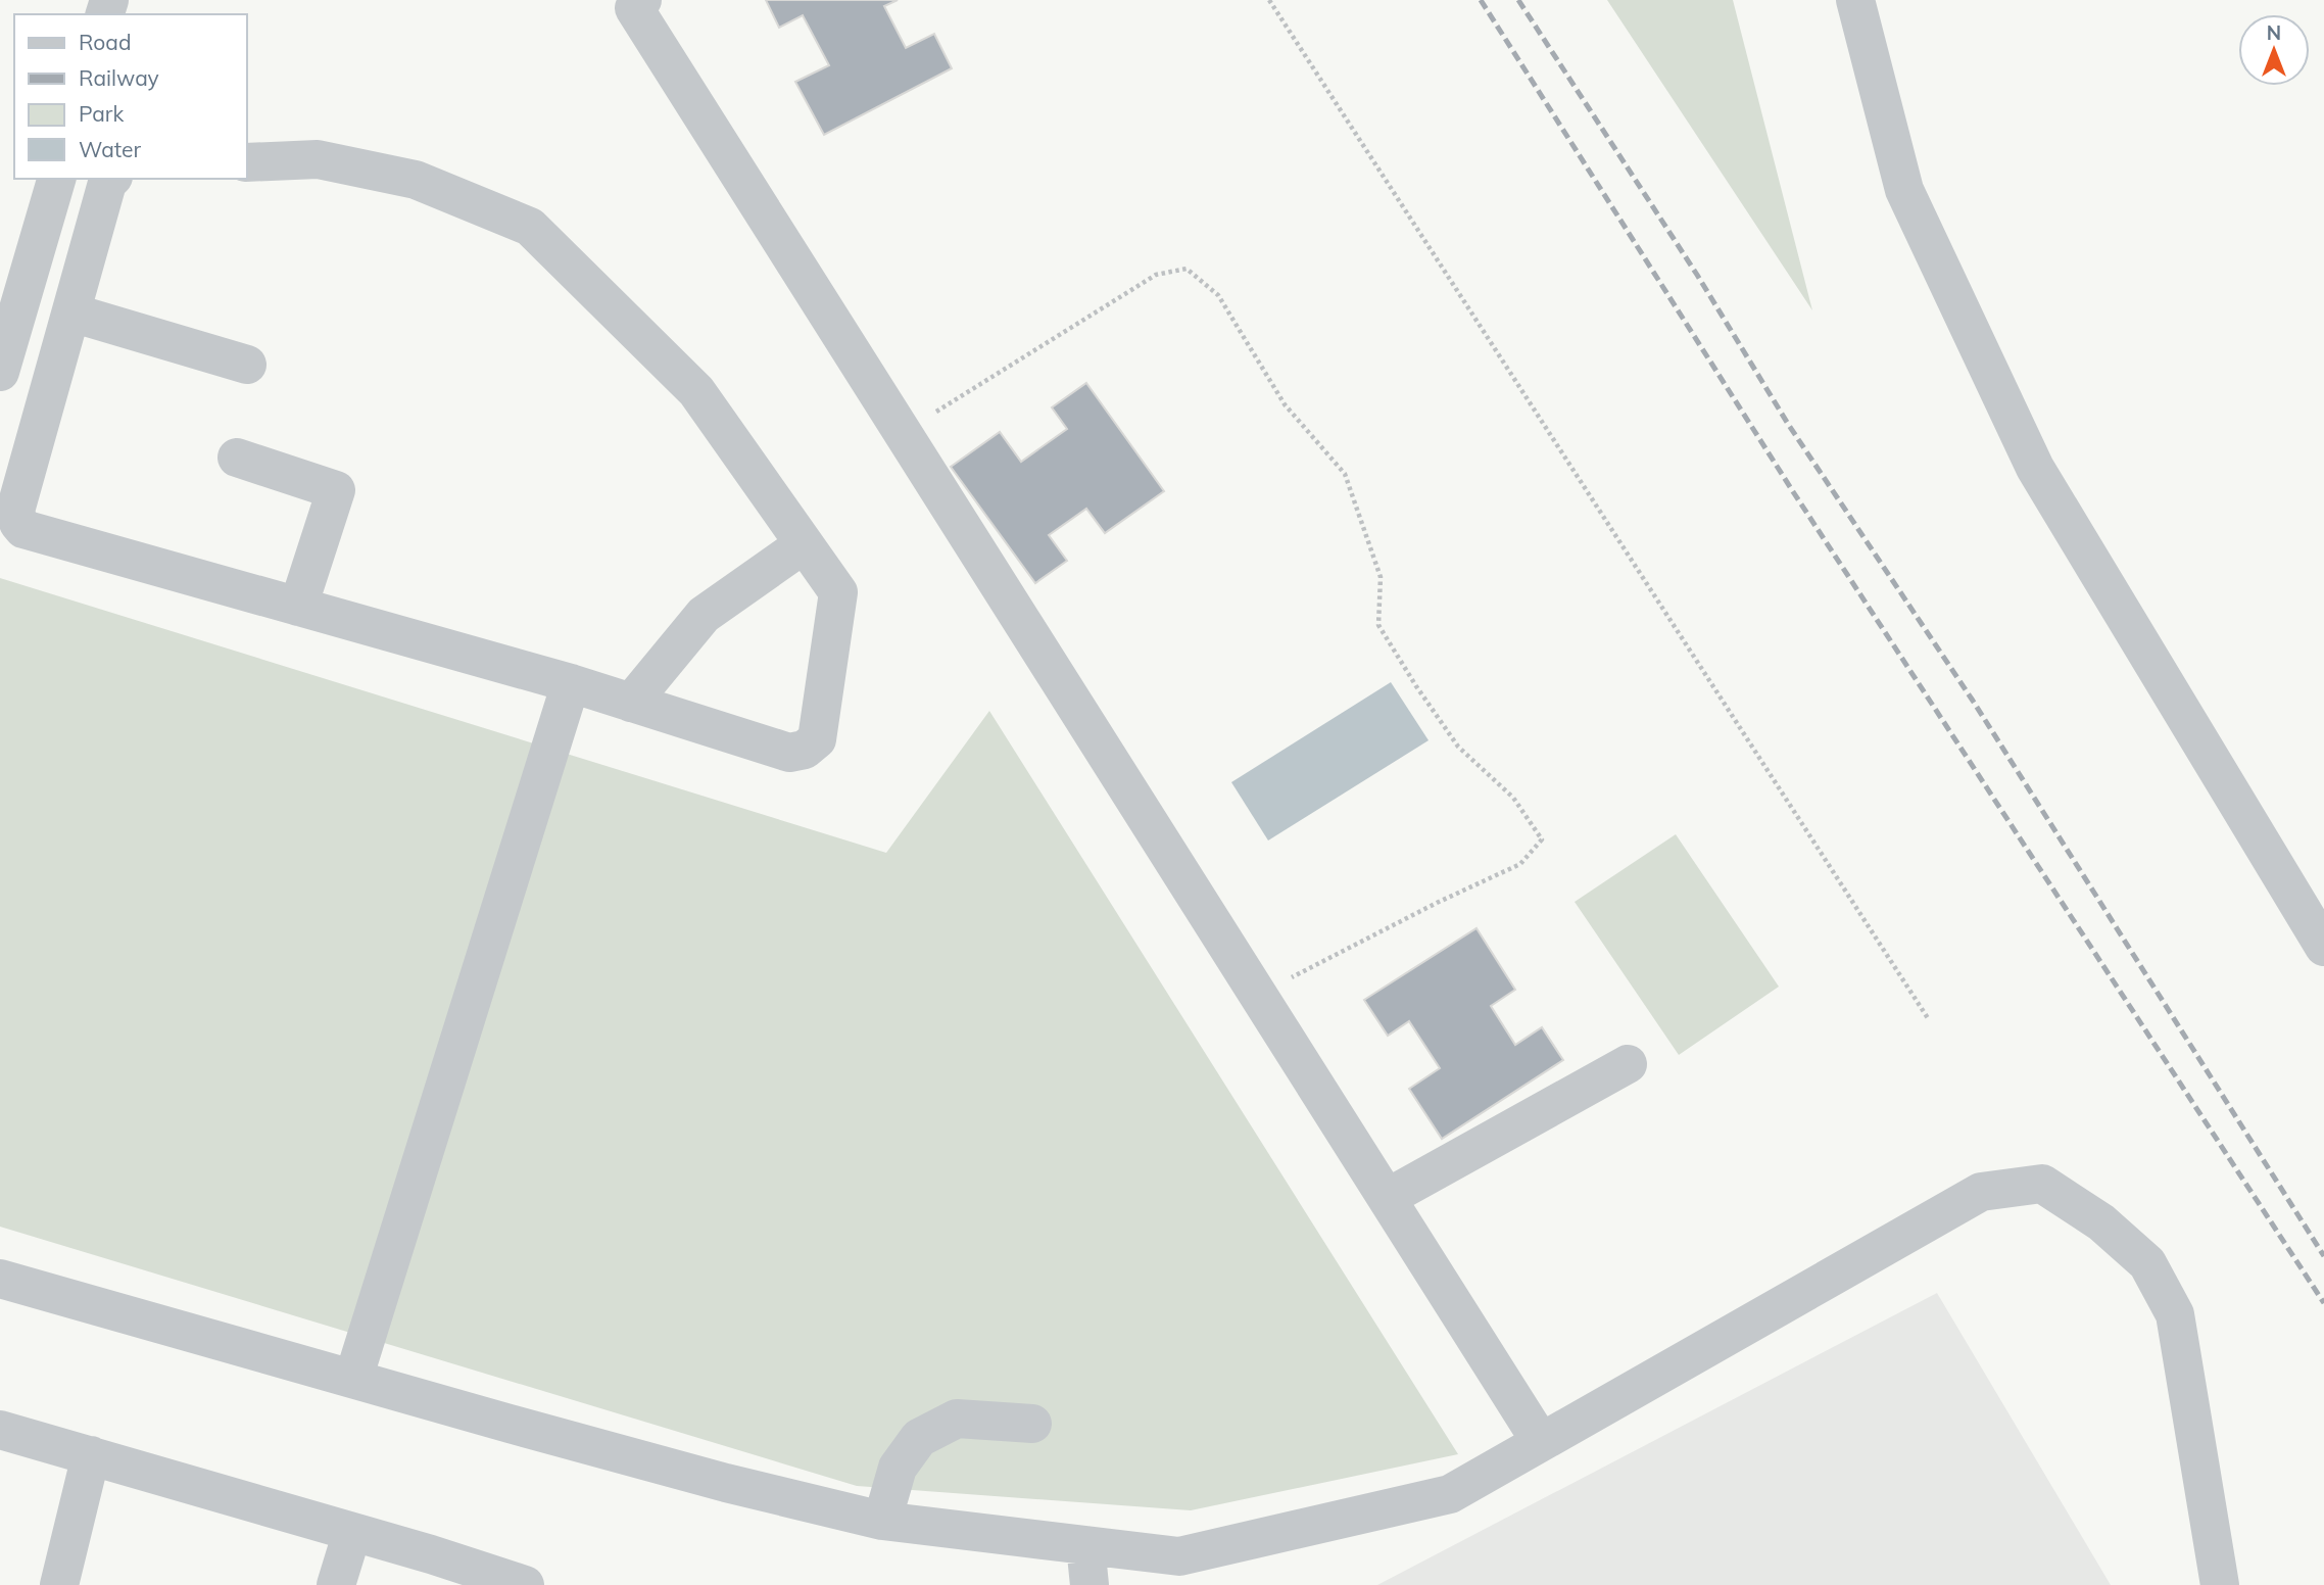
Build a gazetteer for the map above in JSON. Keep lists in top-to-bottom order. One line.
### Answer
{"legend":["Road","Railway","Park","Water"],"north":"top"}
